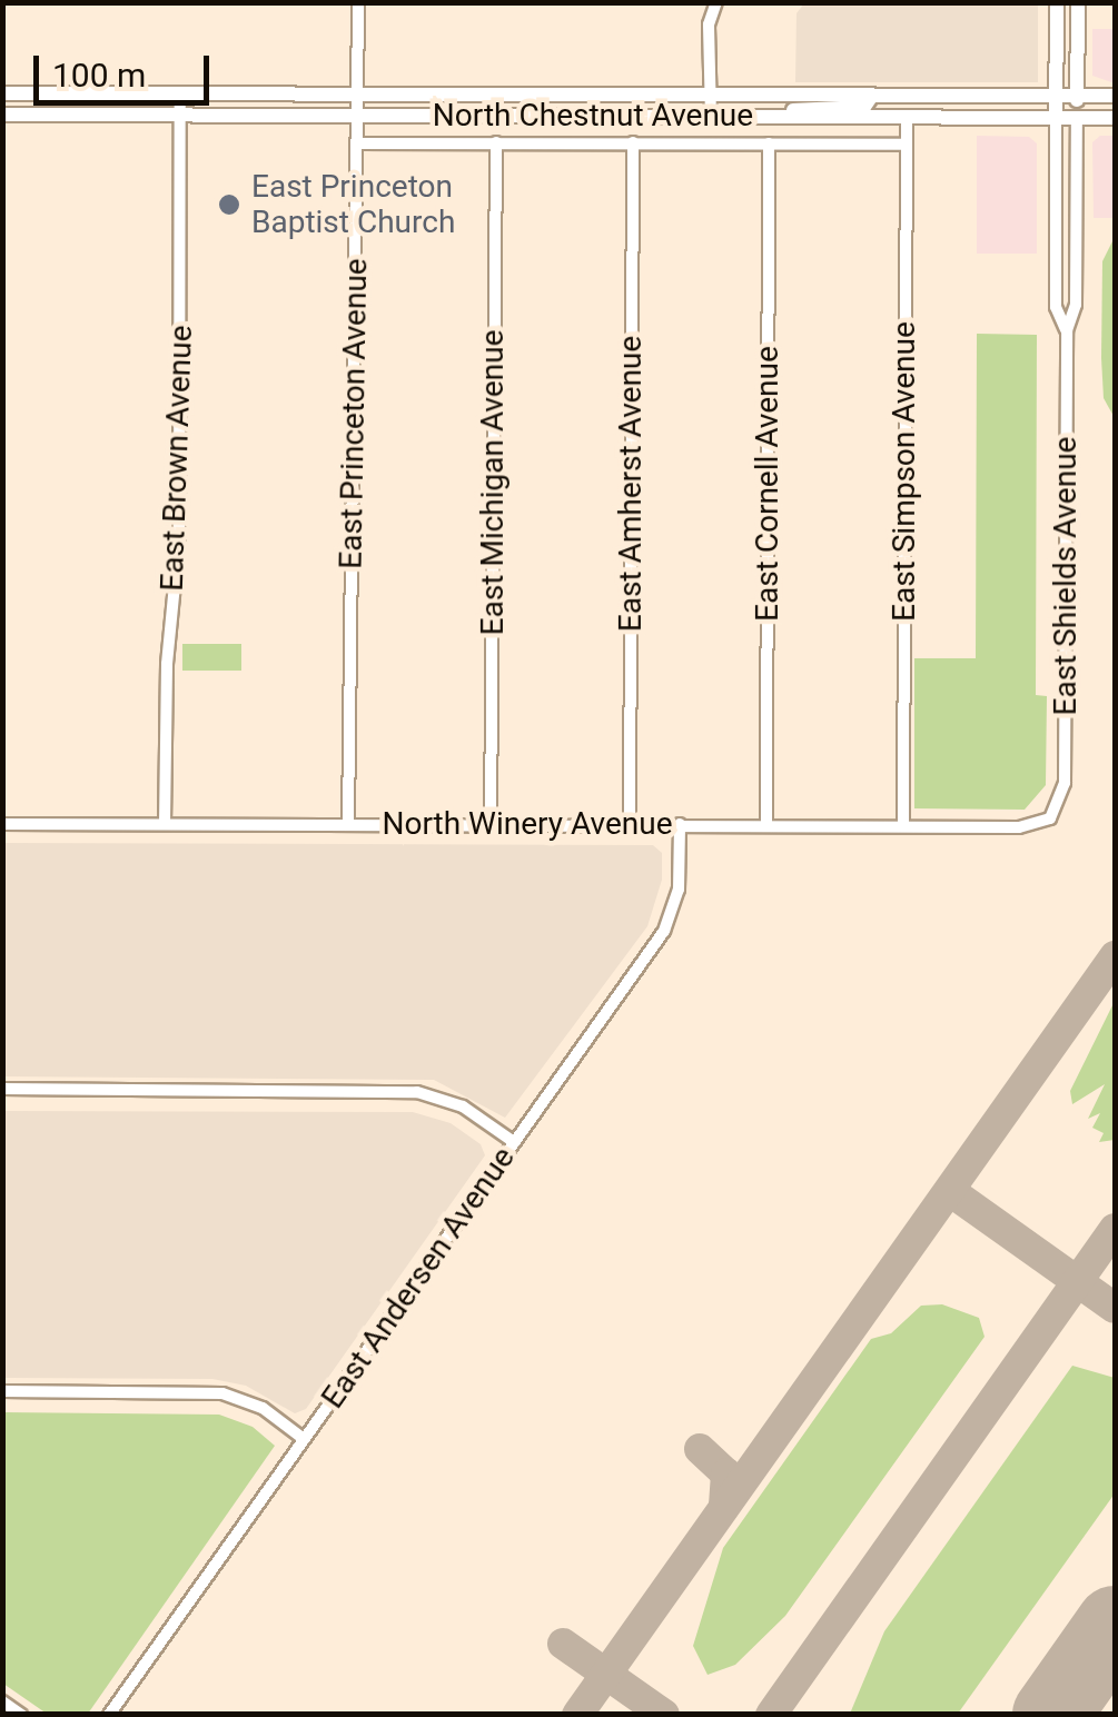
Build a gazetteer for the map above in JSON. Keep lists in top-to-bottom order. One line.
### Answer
{"streets":{"main road":["North Chestnut Avenue","East Shields Avenue"],"street":["East Princeton Avenue","East Brown Avenue","East Simpson Avenue","East Michigan Avenue","East Amherst Avenue","East Cornell Avenue","North Winery Avenue","East Andersen Avenue"]},"crossings":[["North Chestnut Avenue","East Princeton Avenue"],["North Chestnut Avenue","East Brown Avenue"],["North Chestnut Avenue","East Simpson Avenue"],["North Chestnut Avenue","East Shields Avenue"],["East Princeton Avenue","North Winery Avenue"],["East Brown Avenue","North Winery Avenue"],["East Simpson Avenue","North Winery Avenue"],["East Michigan Avenue","North Winery Avenue"],["East Amherst Avenue","North Winery Avenue"],["East Cornell Avenue","North Winery Avenue"],["East Shields Avenue","North Winery Avenue"],["North Winery Avenue","East Andersen Avenue"]],"places":["East Princeton Baptist Church"],"scale_bar":"100 m"}
